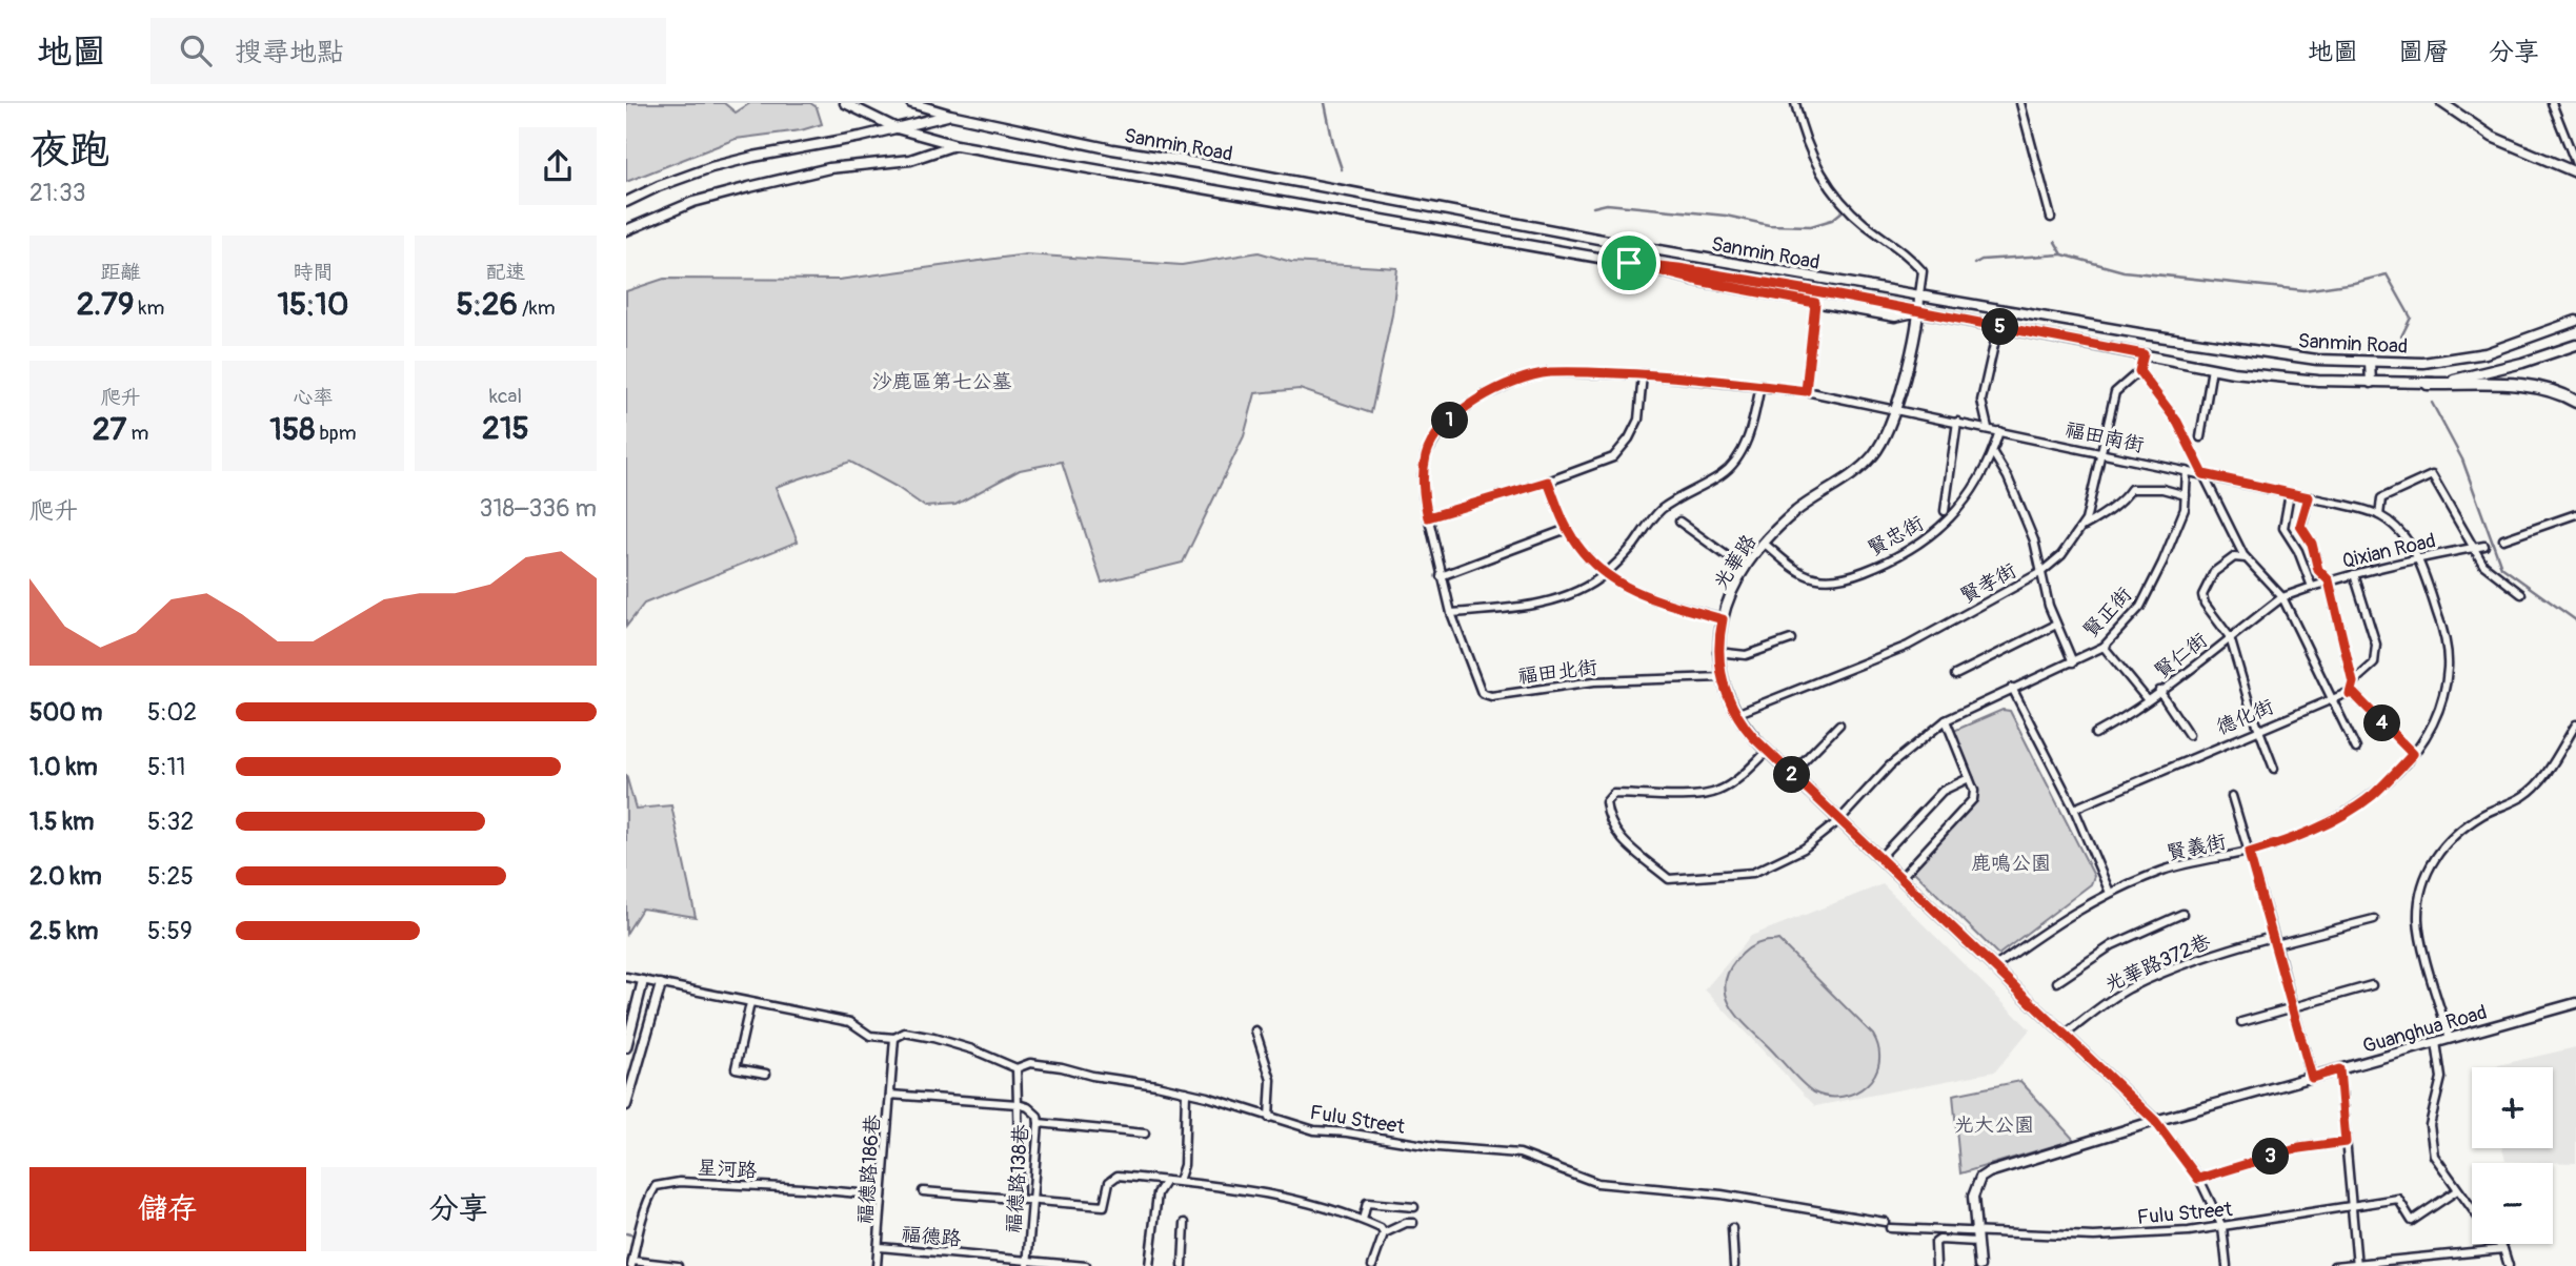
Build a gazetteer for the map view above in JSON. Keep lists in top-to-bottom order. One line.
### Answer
{"streets":{"street":["Sanmin Road","福田南街","賢忠街","Qixian Road","光華路","賢孝街","賢正街","賢仁街","福田北街","德化街","賢義街","光華路372巷","Guanghua Road","Fulu Street","星河路","福德路186巷","福德路138巷","福德路"]},"crossings":[["Sanmin Road","光華路"],["福田南街","賢忠街"],["福田南街","光華路"],["福田南街","賢孝街"],["福田南街","賢正街"],["福田南街","福田北街"],["賢忠街","光華路"],["Qixian Road","賢仁街"],["Qixian Road","賢義街"],["光華路","賢孝街"],["光華路","賢正街"],["光華路","福田北街"],["光華路","賢義街"],["光華路","光華路372巷"],["光華路","Guanghua Road"],["Guanghua Road","Fulu Street"],["Fulu Street","福德路186巷"],["Fulu Street","福德路138巷"],["星河路","福德路186巷"],["福德路186巷","福德路138巷"],["福德路186巷","福德路"],["福德路138巷","福德路"]],"parks":["沙鹿區第七公墓","鹿鳴公園","光大公園"],"page":{"header":"地圖","search":"搜尋地點","nav":["地圖","圖層","分享"],"heading":["夜跑","21:33"],"stats":[["距離","2.79 km"],["時間","15:10"],["配速","5:26 /km"],["爬升","27 m"],["心率","158 bpm"],["kcal","215"]],"pins":["5","1","4","2","3"],"chart":["爬升","318–336 m"],"list":[{"name":"500 m","note":"5:02"},{"name":"1.0 km","note":"5:11"},{"name":"1.5 km","note":"5:32"},{"name":"2.0 km","note":"5:25"},{"name":"2.5 km","note":"5:59"}],"map_buttons":["+","−"],"buttons":["儲存","分享"]}}
